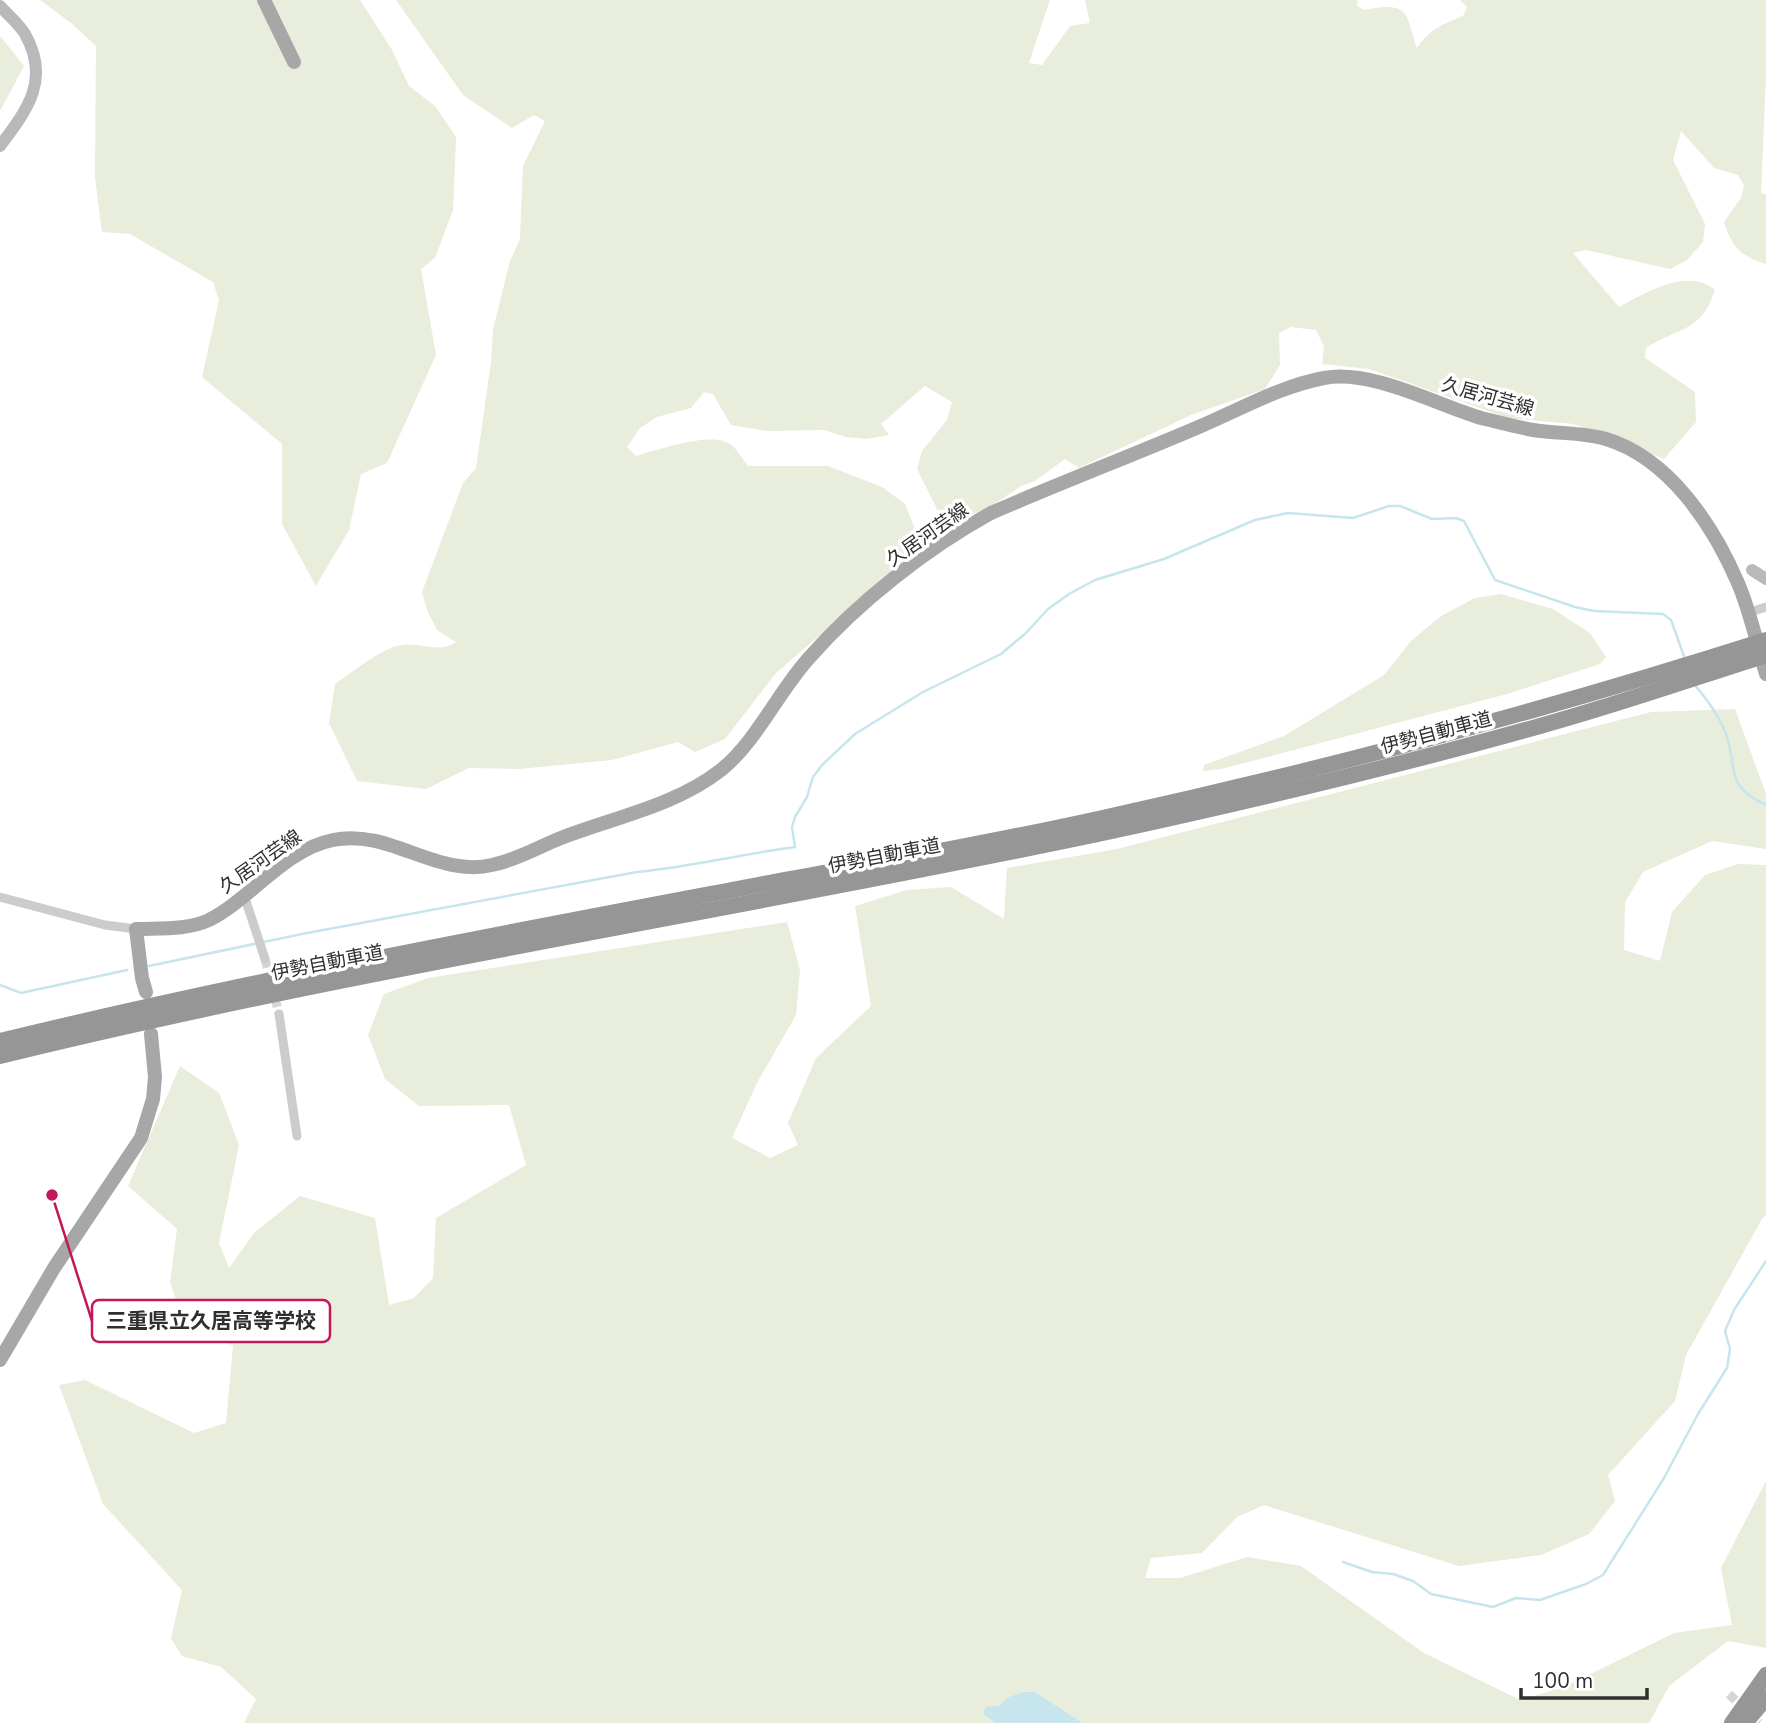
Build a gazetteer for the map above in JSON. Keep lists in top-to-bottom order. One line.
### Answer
{"streets":{"highway":["伊勢自動車道"],"main road":["久居河芸線"]},"places":["三重県立久居高等学校"],"scale_bar":"100 m"}
